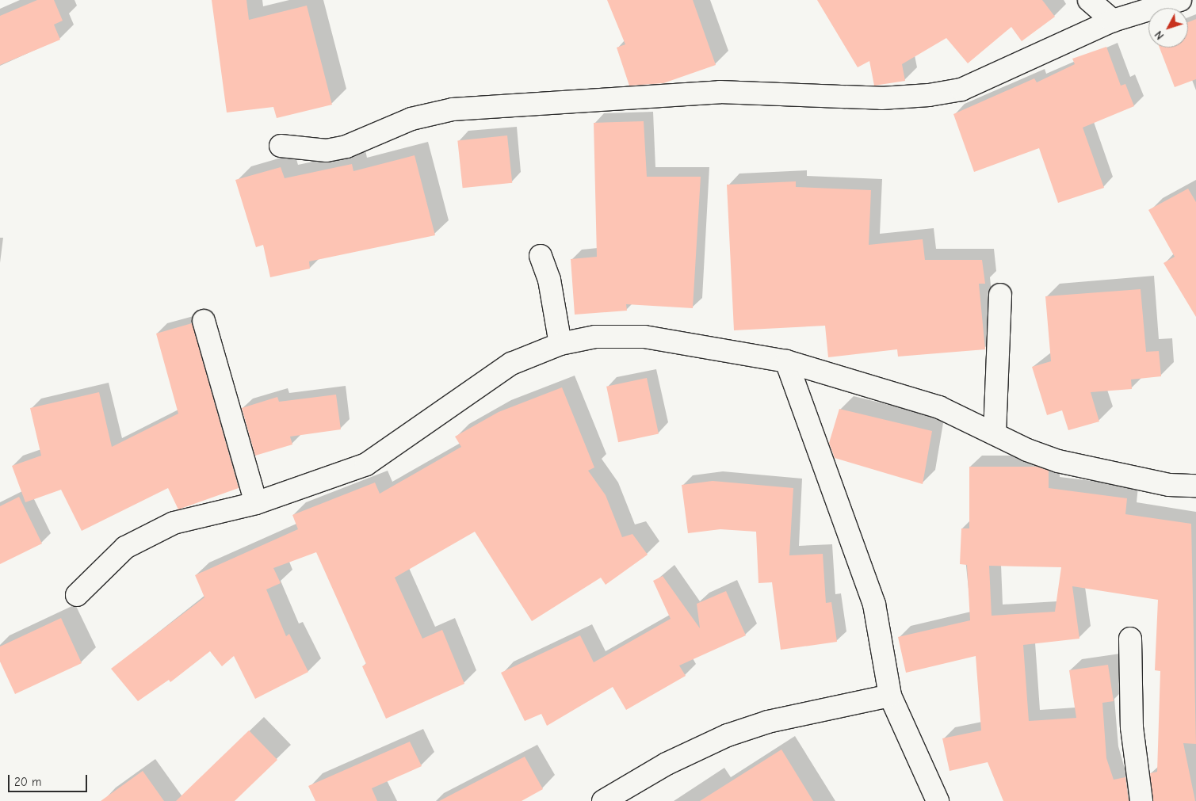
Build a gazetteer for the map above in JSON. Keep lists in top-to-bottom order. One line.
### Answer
{"scale_bar":"20 m","north":"bottom left"}
